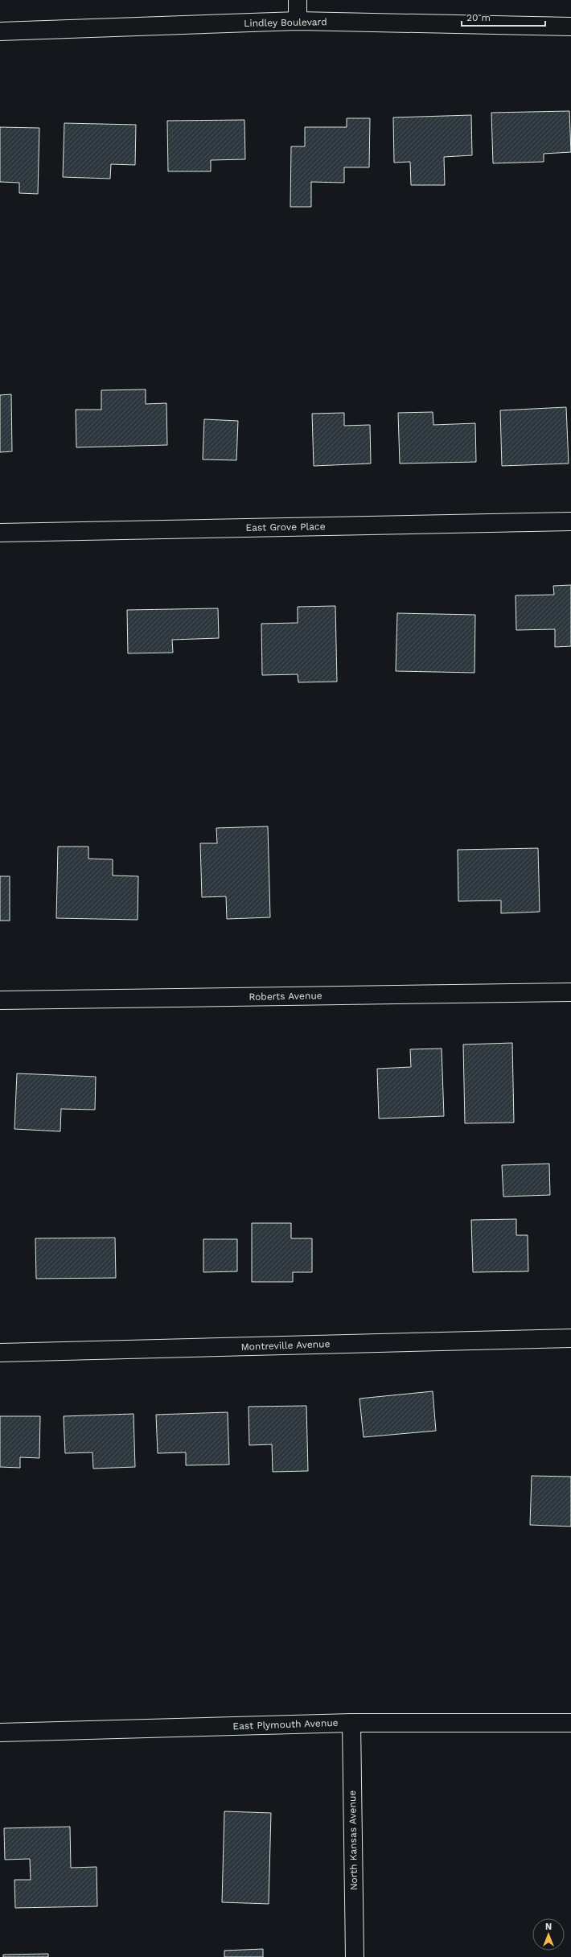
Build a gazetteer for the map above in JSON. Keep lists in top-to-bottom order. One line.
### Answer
{"streets":{"street":["Lindley Boulevard","East Grove Place","Roberts Avenue","Montreville Avenue","East Plymouth Avenue","North Kansas Avenue"]},"crossings":[["East Plymouth Avenue","North Kansas Avenue"]],"scale_bar":"20 m","north":"top"}
